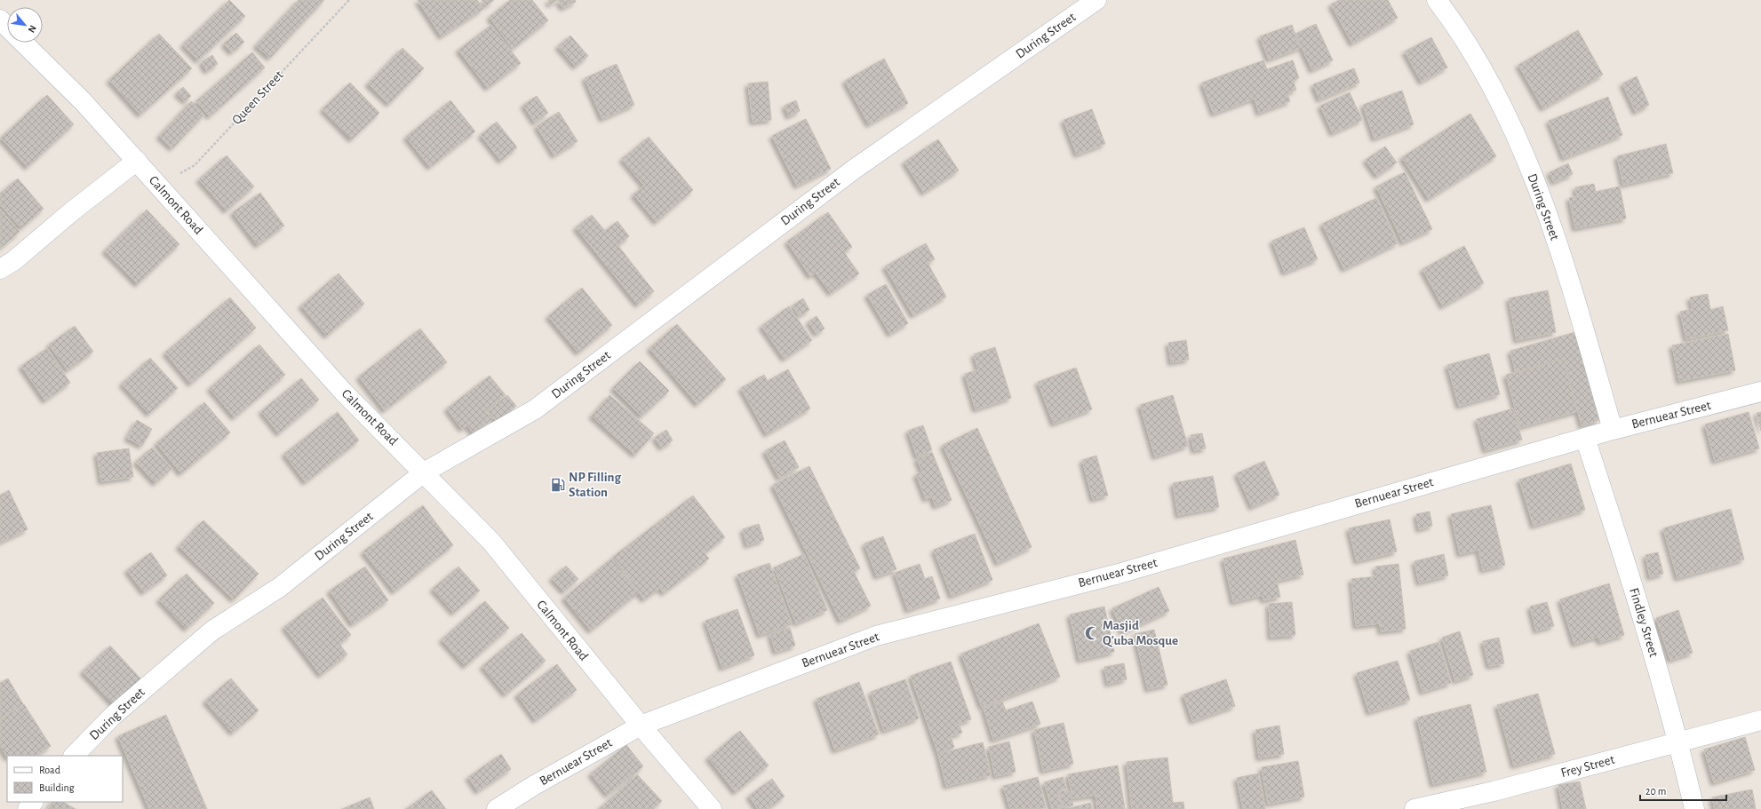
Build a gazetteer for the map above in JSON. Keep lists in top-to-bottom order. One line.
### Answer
{"streets":{"street":["During Street","Calmont Road","Bernuear Street","Findley Street","Frey Street"],"path":["Queen Street"]},"crossings":[["During Street","Calmont Road"],["During Street","Bernuear Street"],["Queen Street","Calmont Road"],["Calmont Road","Bernuear Street"],["Bernuear Street","Findley Street"],["Findley Street","Frey Street"]],"places":{"fuel station":["NP Filling Station"],"mosque":["Masjid Q'uba Mosque"]},"legend":["Road","Building"],"scale_bar":"20 m","north":"bottom right"}
